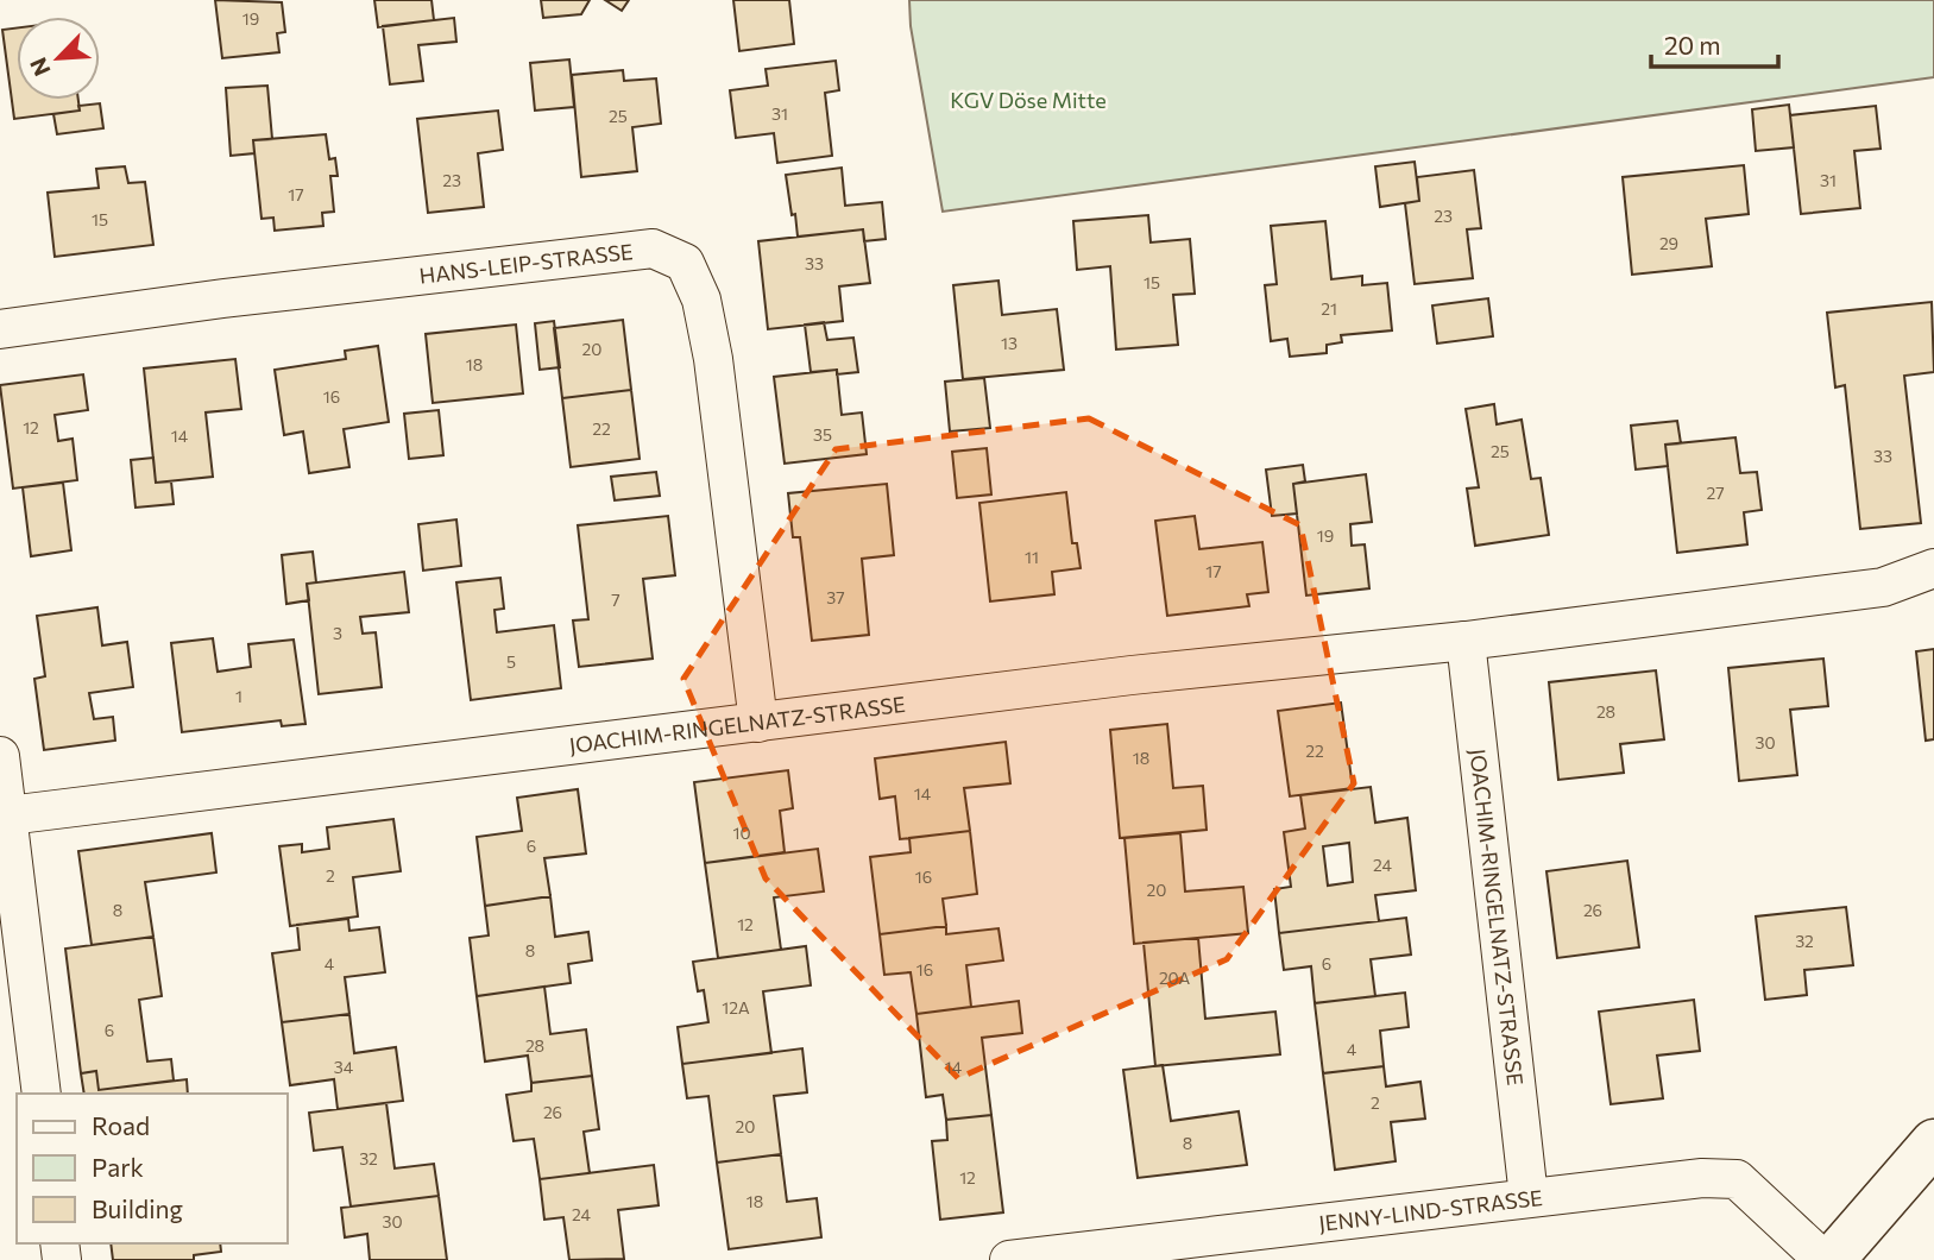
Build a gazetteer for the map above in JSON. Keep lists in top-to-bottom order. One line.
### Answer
{"streets":{"street":["HANS-LEIP-STRASSE","JOACHIM-RINGELNATZ-STRASSE","JENNY-LIND-STRASSE"]},"crossings":[["HANS-LEIP-STRASSE","JOACHIM-RINGELNATZ-STRASSE"],["JOACHIM-RINGELNATZ-STRASSE","JENNY-LIND-STRASSE"]],"parks":["KGV Döse Mitte"],"house_numbers":["19","31","25","23","31","17","23","15","29","33","15","21","13","20","18","16","12","22","35","14","25","33","27","19","11","17","37","7","3","5","1","28","30","22","18","14","10","6","24","2","16","20","8","26","12","32","8","4","6","16","20A","12A","6","28","4","34","14","2","26","20","8","32","12","18","24","30"],"legend":["Road","Park","Building"],"scale_bar":"20 m","north":"bottom left"}
